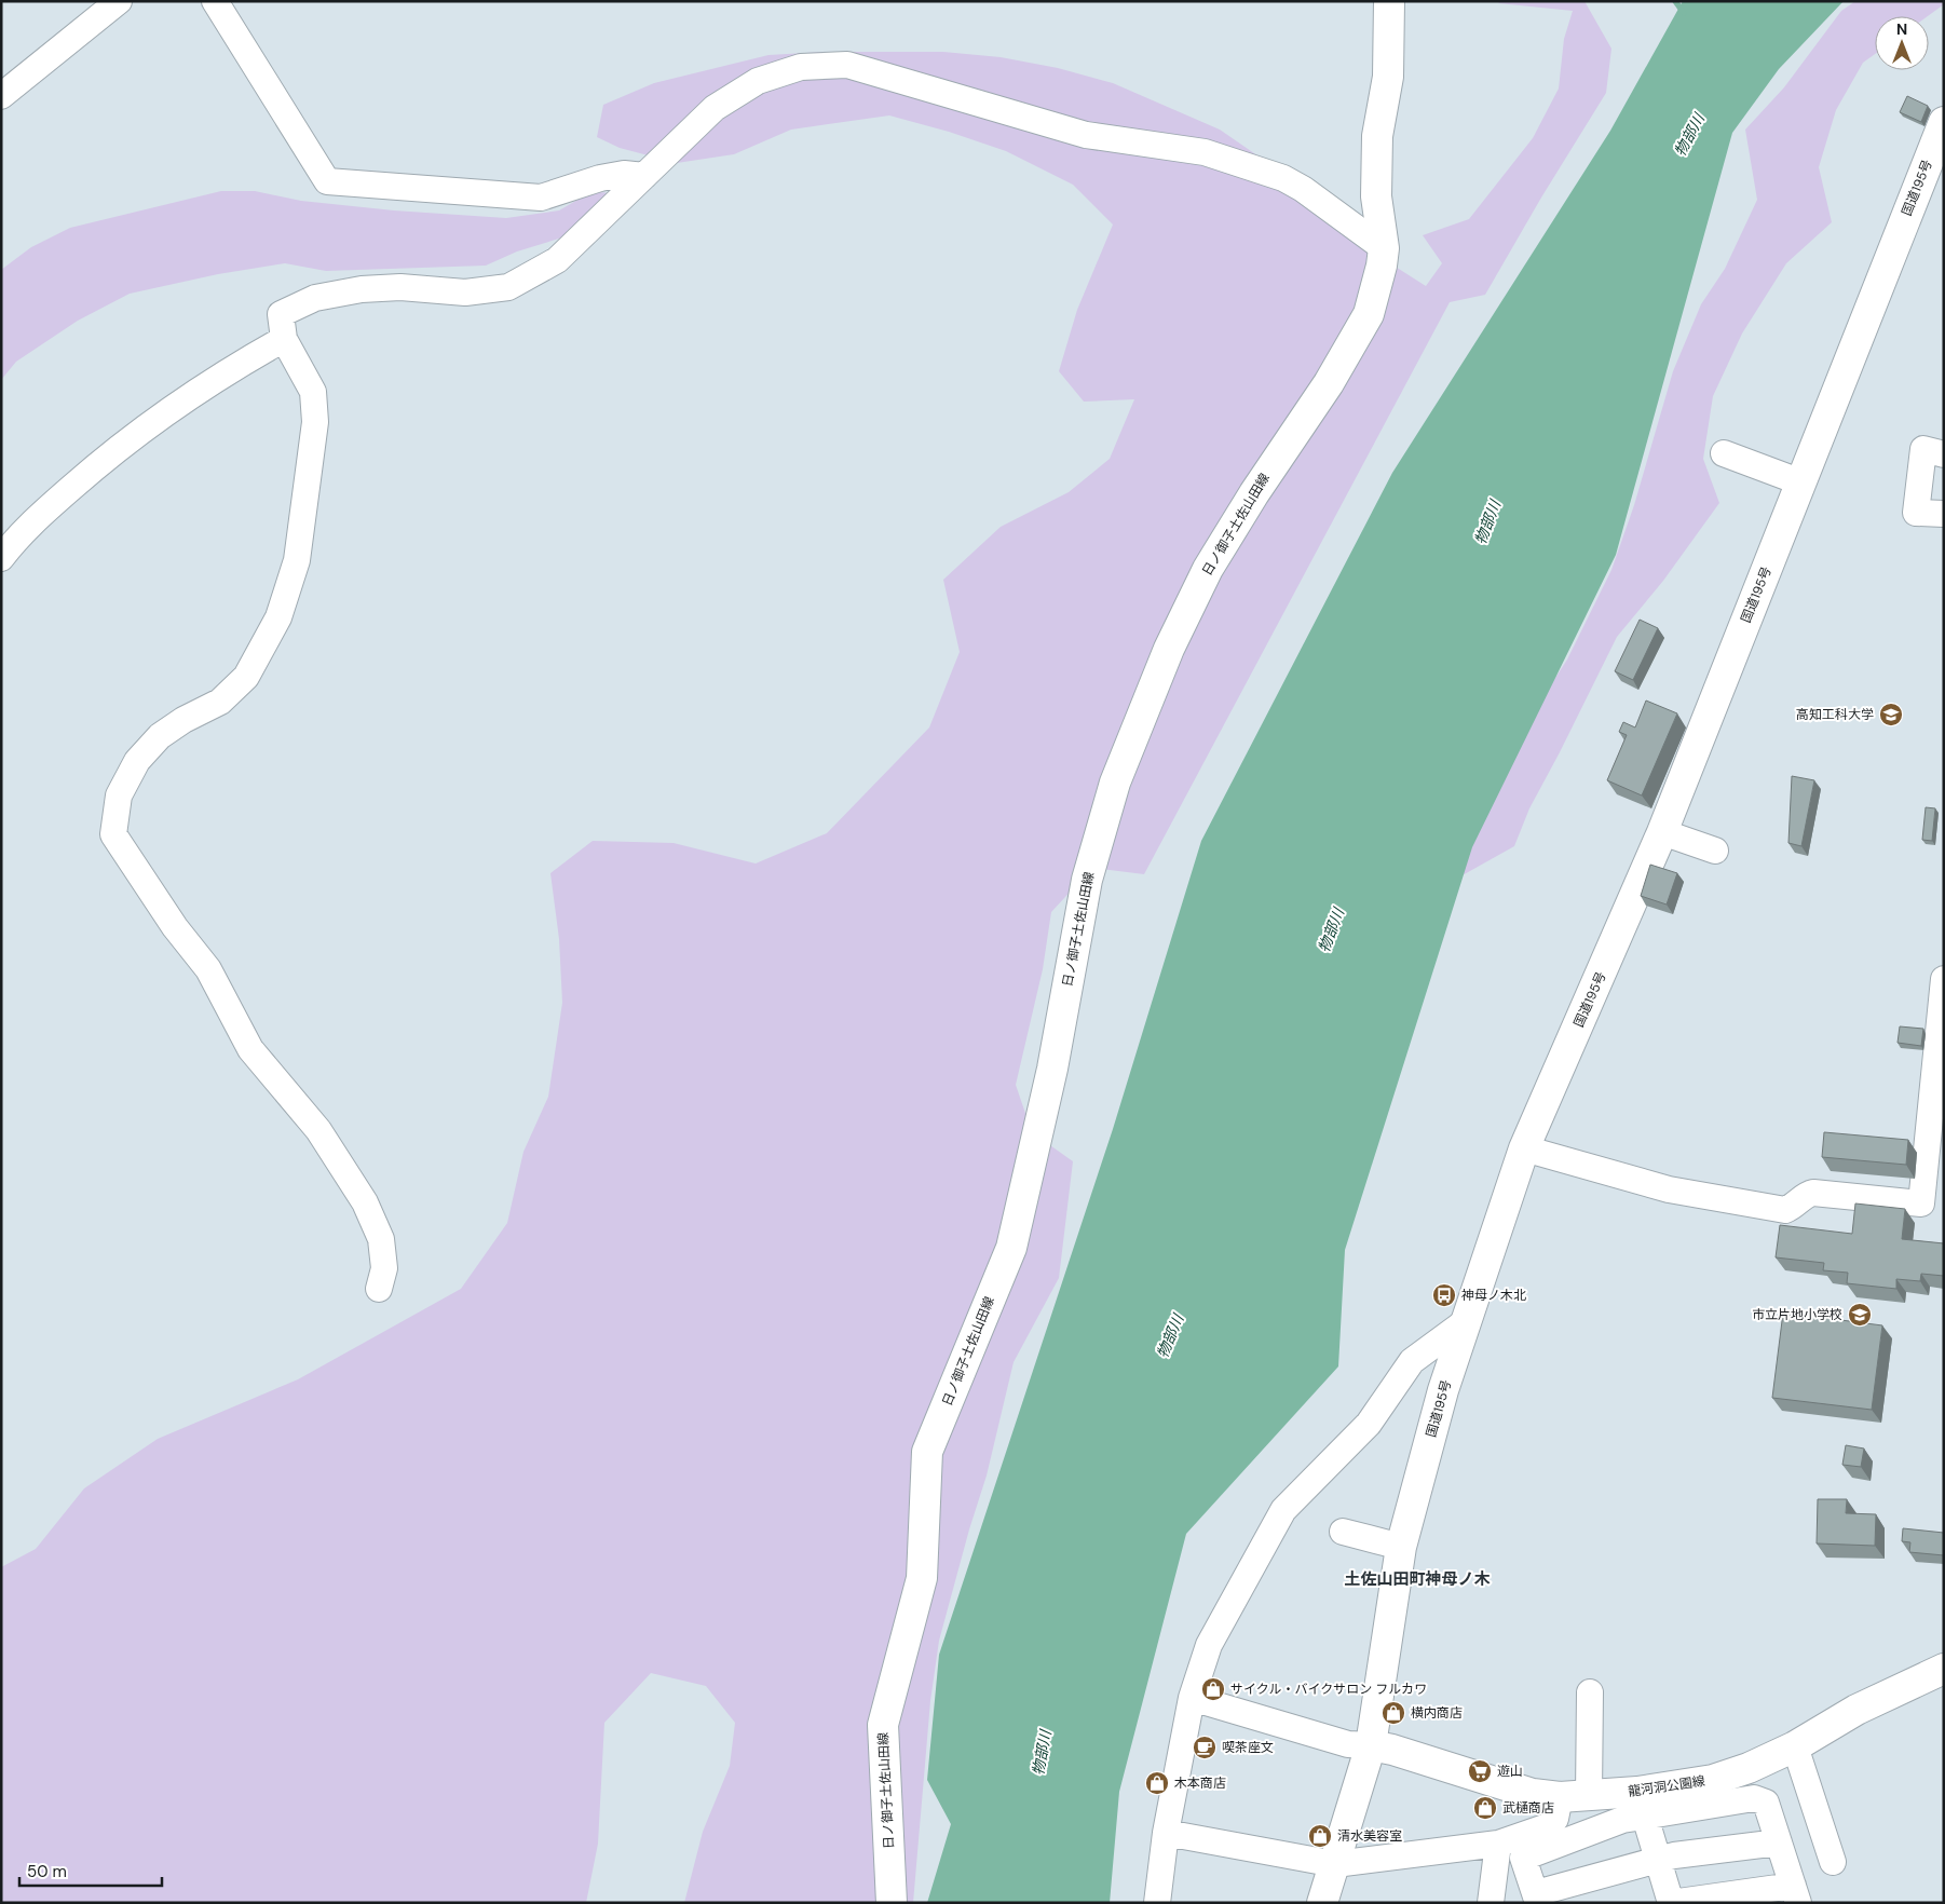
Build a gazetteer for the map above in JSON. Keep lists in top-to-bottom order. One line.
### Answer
{"streets":{"main road":["国道195号","日ノ御子土佐山田線","龍河洞公園線"]},"crossings":[["国道195号","龍河洞公園線"]],"districts":["土佐山田町神母ノ木"],"water":["物部川"],"places":{"school or university":["高知工科大学","市立片地小学校"],"bus stop":["神母ノ木北"],"shop":["サイクル・バイクサロン フルカワ","横内商店","木本商店","武樋商店","清水美容室"],"cafe":["喫茶座文"],"supermarket":["遊山"]},"scale_bar":"50 m","north":"top"}
